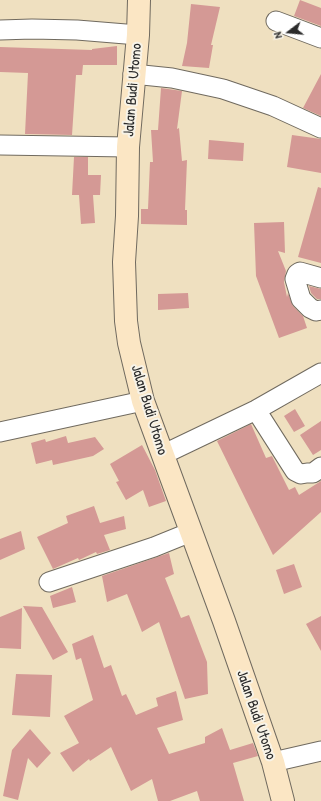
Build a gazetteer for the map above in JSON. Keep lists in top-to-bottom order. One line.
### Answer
{"streets":{"main road":["Jalan Budi Utomo"]},"north":"left"}
